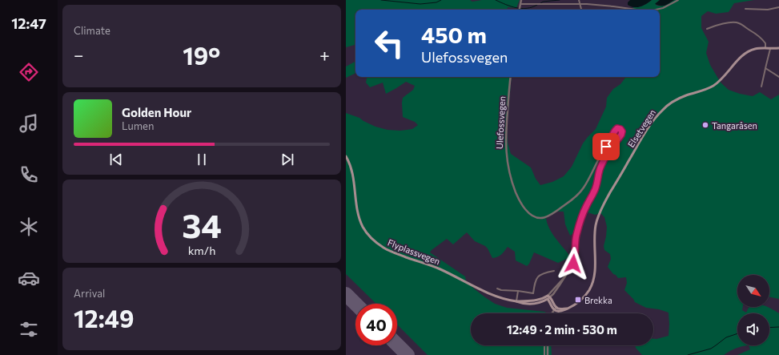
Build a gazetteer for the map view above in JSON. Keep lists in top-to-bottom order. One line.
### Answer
{"streets":{"main road":["Elsetvegen","Flyplassvegen"],"street":["Ulefossvegen"]},"crossings":[["Ulefossvegen","Flyplassvegen"]],"places":{"other":["Tangaråsen"],"transit":["Brekka"]},"north":"bottom right","page":{"tabs":"12:47","tile":["Climate",["Arrival","12:49"]],"turn":["450 m","Ulefossvegen"],"heat":["−","19°","+"],"song":["Golden Hour","Lumen"],"limit":"40","trip":"12:49 · 2 min · 530 m","gauge":["34","km/h"]}}
